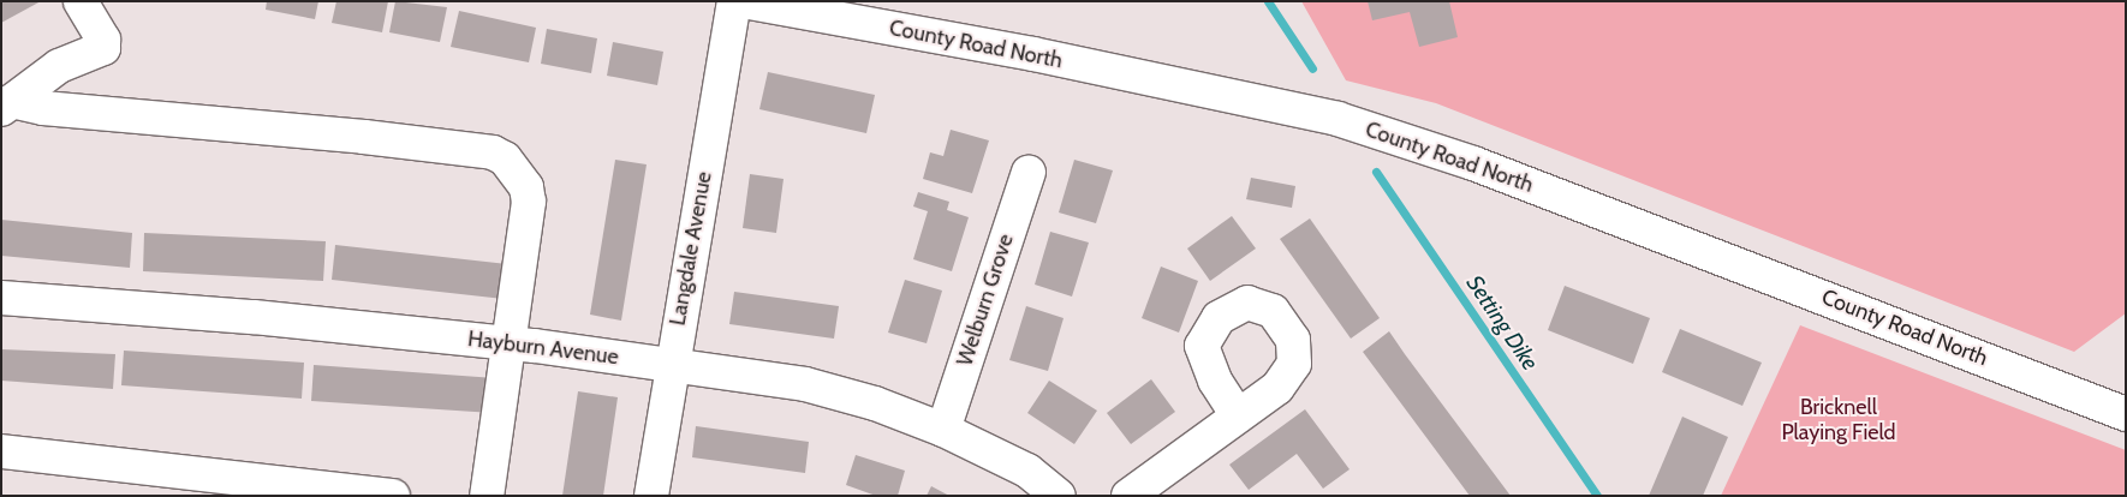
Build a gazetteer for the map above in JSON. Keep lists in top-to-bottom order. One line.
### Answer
{"streets":{"street":["County Road North","Langdale Avenue","Welburn Grove","Hayburn Avenue"]},"crossings":[["Langdale Avenue","Hayburn Avenue"],["Welburn Grove","Hayburn Avenue"]],"water":["Setting Dike"],"parks":["Bricknell Playing Field"]}
